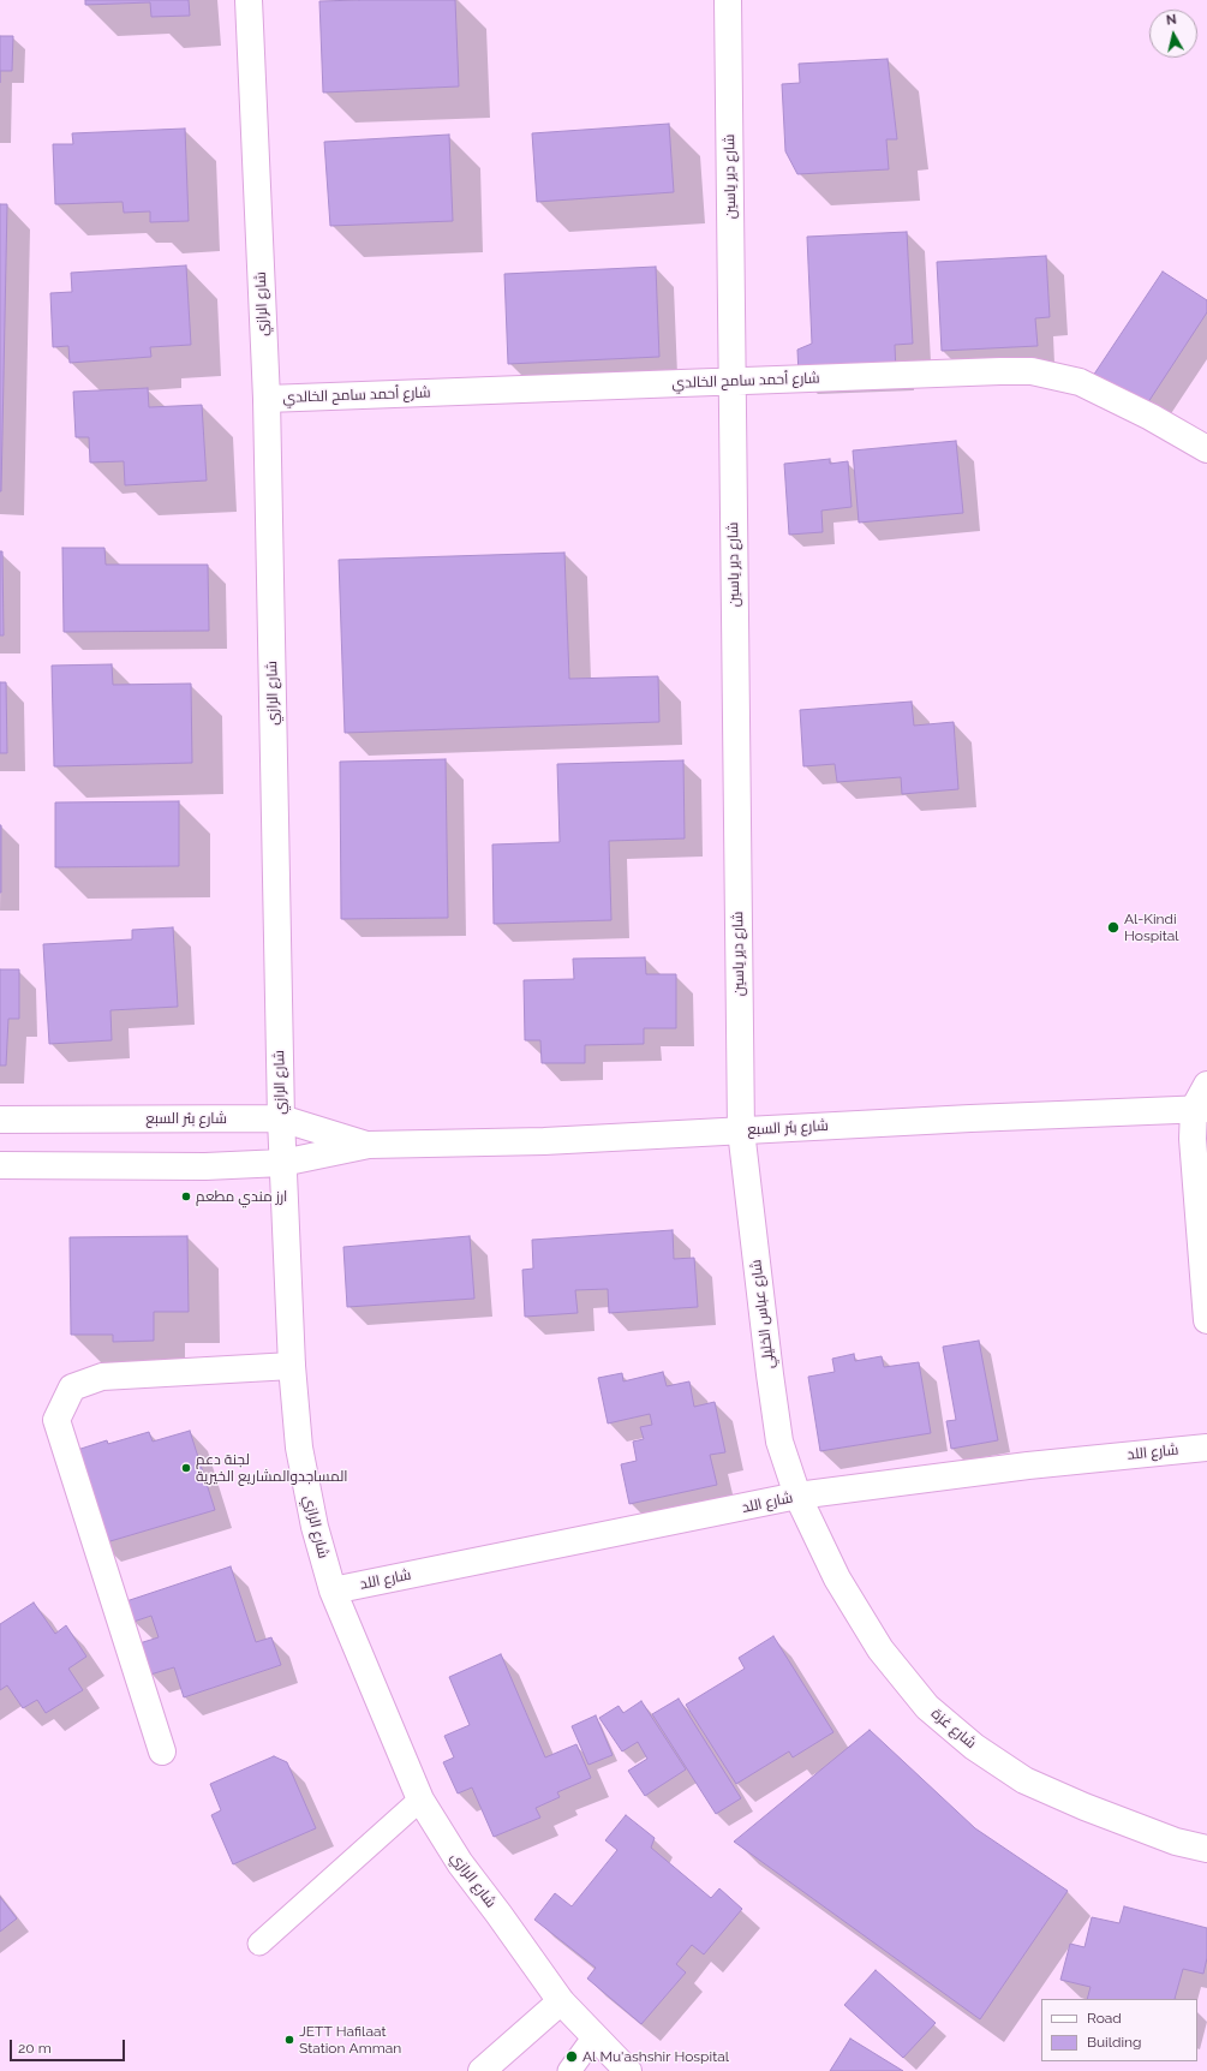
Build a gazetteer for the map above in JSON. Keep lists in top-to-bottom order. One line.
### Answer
{"streets":{"street":["شارع دير ياسين","شارع الرازي","شارع أحمد سامح الخالدي","شارع بئر السبع","شارع عباس الخليلي","شارع اللد","شارع غزة"]},"crossings":[["شارع دير ياسين","شارع أحمد سامح الخالدي"],["شارع دير ياسين","شارع بئر السبع"],["شارع دير ياسين","شارع عباس الخليلي"],["شارع الرازي","شارع أحمد سامح الخالدي"],["شارع الرازي","شارع بئر السبع"],["شارع الرازي","شارع اللد"],["شارع بئر السبع","شارع عباس الخليلي"],["شارع عباس الخليلي","شارع اللد"],["شارع عباس الخليلي","شارع غزة"],["شارع اللد","شارع غزة"]],"places":["Al-Kindi Hospital","ارز مندي مطعم","لجنة دعم المساجدوالمشاريع الخيرية","JETT Hafilaat Station Amman","Al Mu'ashshir Hospital"],"legend":["Road","Building"],"scale_bar":"20 m","north":"top"}
